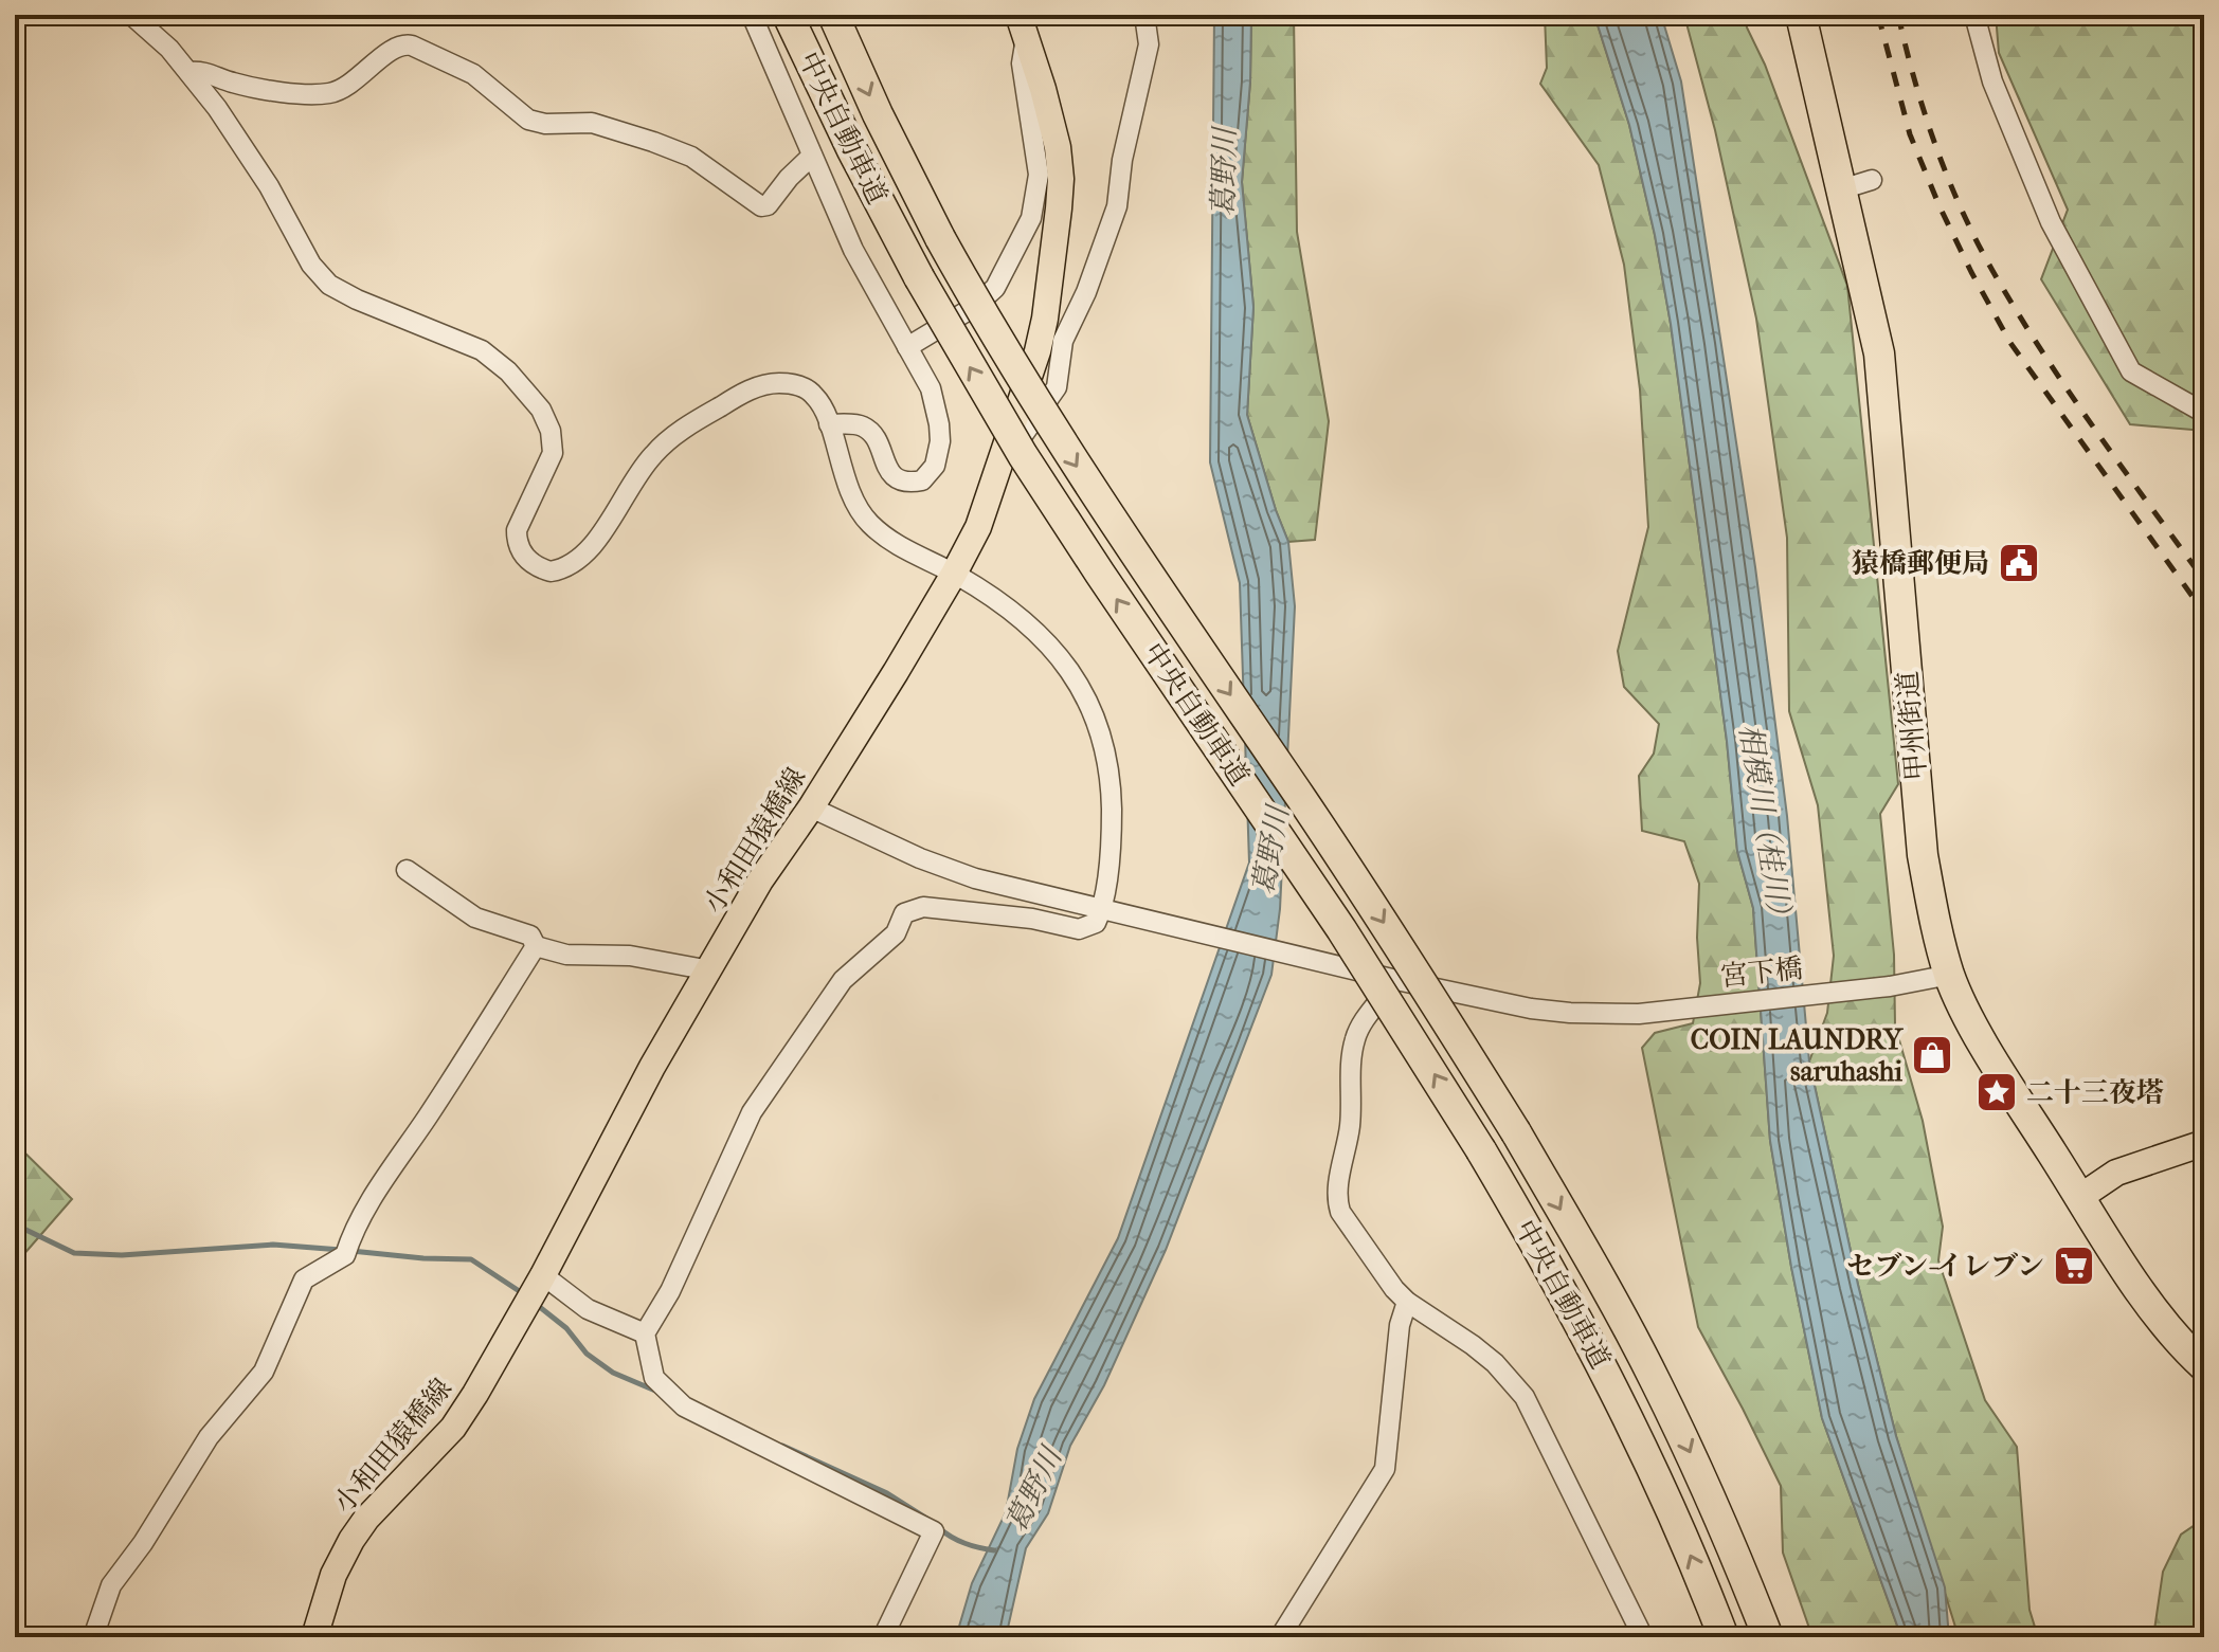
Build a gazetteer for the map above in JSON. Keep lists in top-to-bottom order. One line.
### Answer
{"streets":{"highway":["中央自動車道","甲州街道"],"main road":["小和田猿橋線"],"street":["宮下橋"]},"crossings":[["甲州街道","宮下橋"],["小和田猿橋線","宮下橋"]],"water":["葛野川","相模川（桂川）"],"places":{"public building":["猿橋郵便局"],"shop":["COIN LAUNDRY saruhashi"],"place":["二十三夜塔"],"supermarket":["セブン-イレブン"]}}
